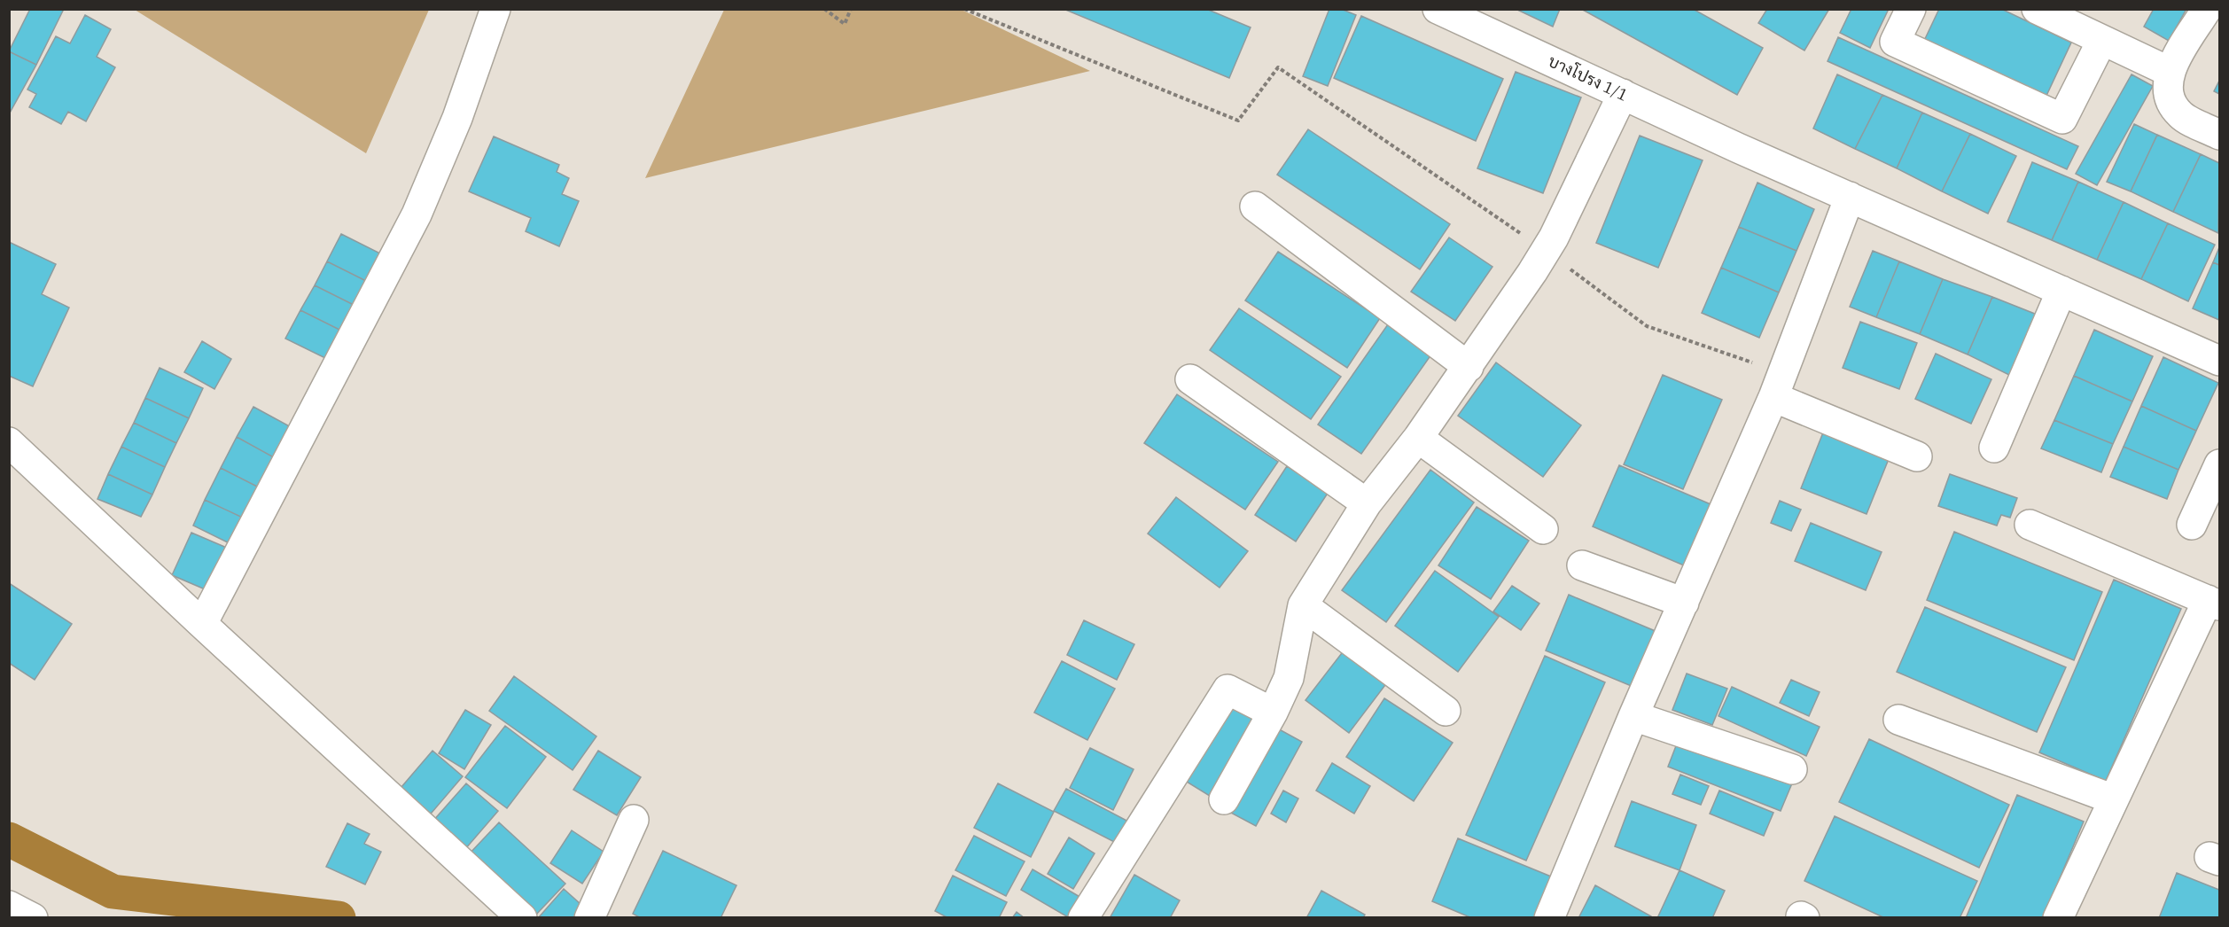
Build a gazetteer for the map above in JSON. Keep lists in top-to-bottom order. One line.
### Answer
{"streets":{"street":["บางโปรง 1/1"]}}
